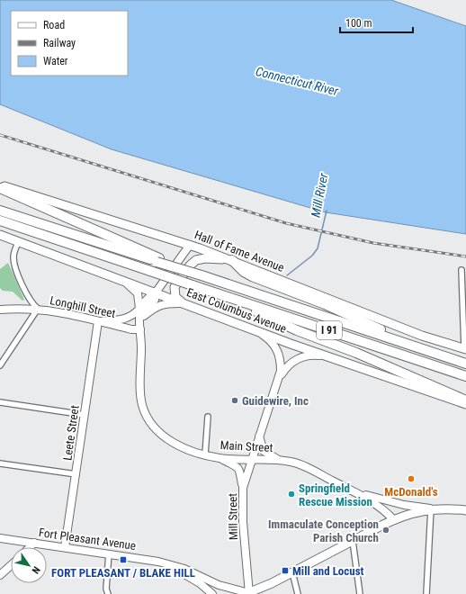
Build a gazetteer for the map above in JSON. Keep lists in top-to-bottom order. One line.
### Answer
{"streets":{"highway":["I 91"],"main road":["Hall of Fame Avenue","Longhill Street","East Columbus Avenue","Leete Street","Main Street","Mill Street","Fort Pleasant Avenue"]},"crossings":[["Hall of Fame Avenue","Main Street"],["Longhill Street","Leete Street"],["Longhill Street","Main Street"],["East Columbus Avenue","Main Street"],["East Columbus Avenue","Mill Street"],["Leete Street","Fort Pleasant Avenue"],["Main Street","Mill Street"],["Mill Street","Fort Pleasant Avenue"]],"water":["Connecticut River","Mill River"],"places":{"other":["Guidewire, Inc","McDonald's","Springfield Rescue Mission","Immaculate Conception Parish Church"],"transit":["FORT PLEASANT / BLAKE HILL","Mill and Locust"]},"legend":["Road","Railway","Water"],"scale_bar":"100 m","north":"bottom right"}
